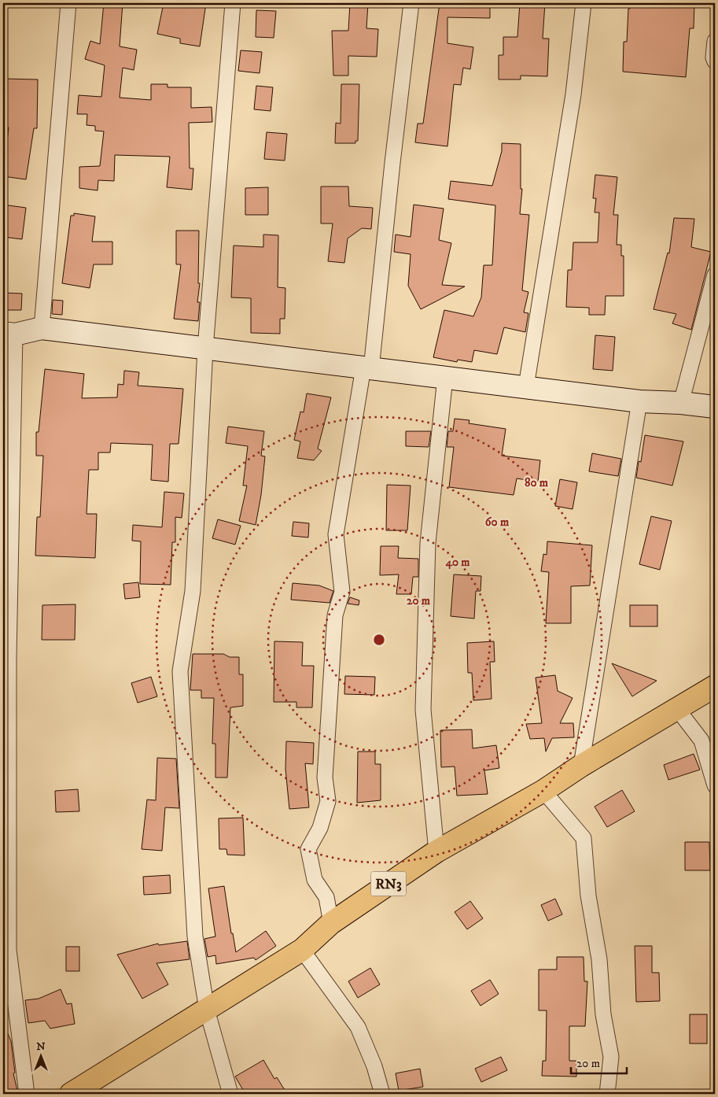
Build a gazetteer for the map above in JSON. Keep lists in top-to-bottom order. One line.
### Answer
{"streets":{"highway":["RN3"]},"scale_bar":"20 m","north":"top","rings":["80 m","60 m","40 m","20 m"]}
